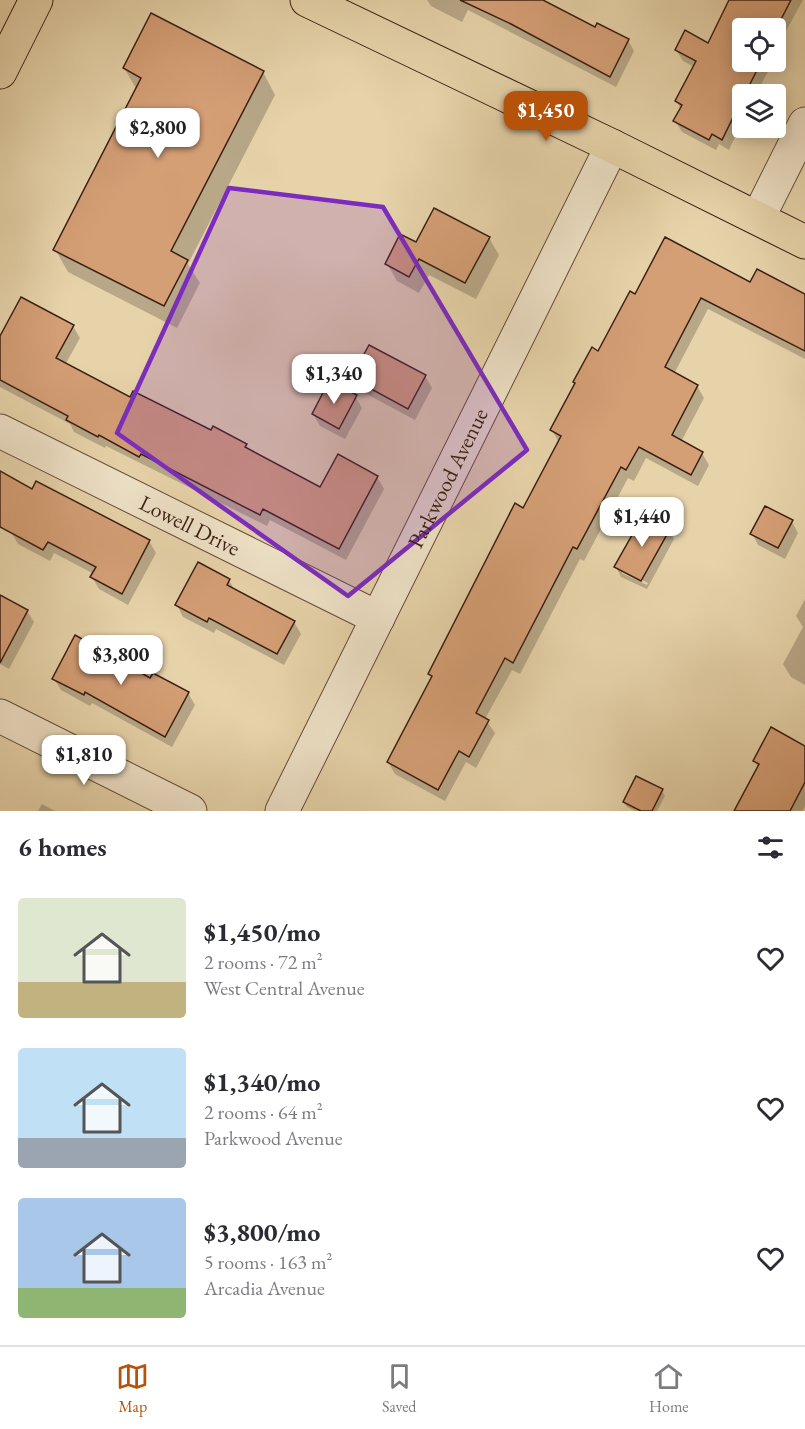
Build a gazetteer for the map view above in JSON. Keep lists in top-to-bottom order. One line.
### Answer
{"streets":{"street":["Parkwood Avenue","Lowell Drive"]},"crossings":[["Parkwood Avenue","Lowell Drive"]],"page":{"price":["$1,450","$2,800","$1,340","$1,440","$3,800","$1,810"],"heading":"6 homes","list":[{"name":"$1,450/mo","note":"2 rooms · 72 m² · West Central Avenue"},{"name":"$1,340/mo","note":"2 rooms · 64 m² · Parkwood Avenue"},{"name":"$3,800/mo","note":"5 rooms · 163 m² · Arcadia Avenue"}],"tabs":["Map","Saved","Home"]}}
